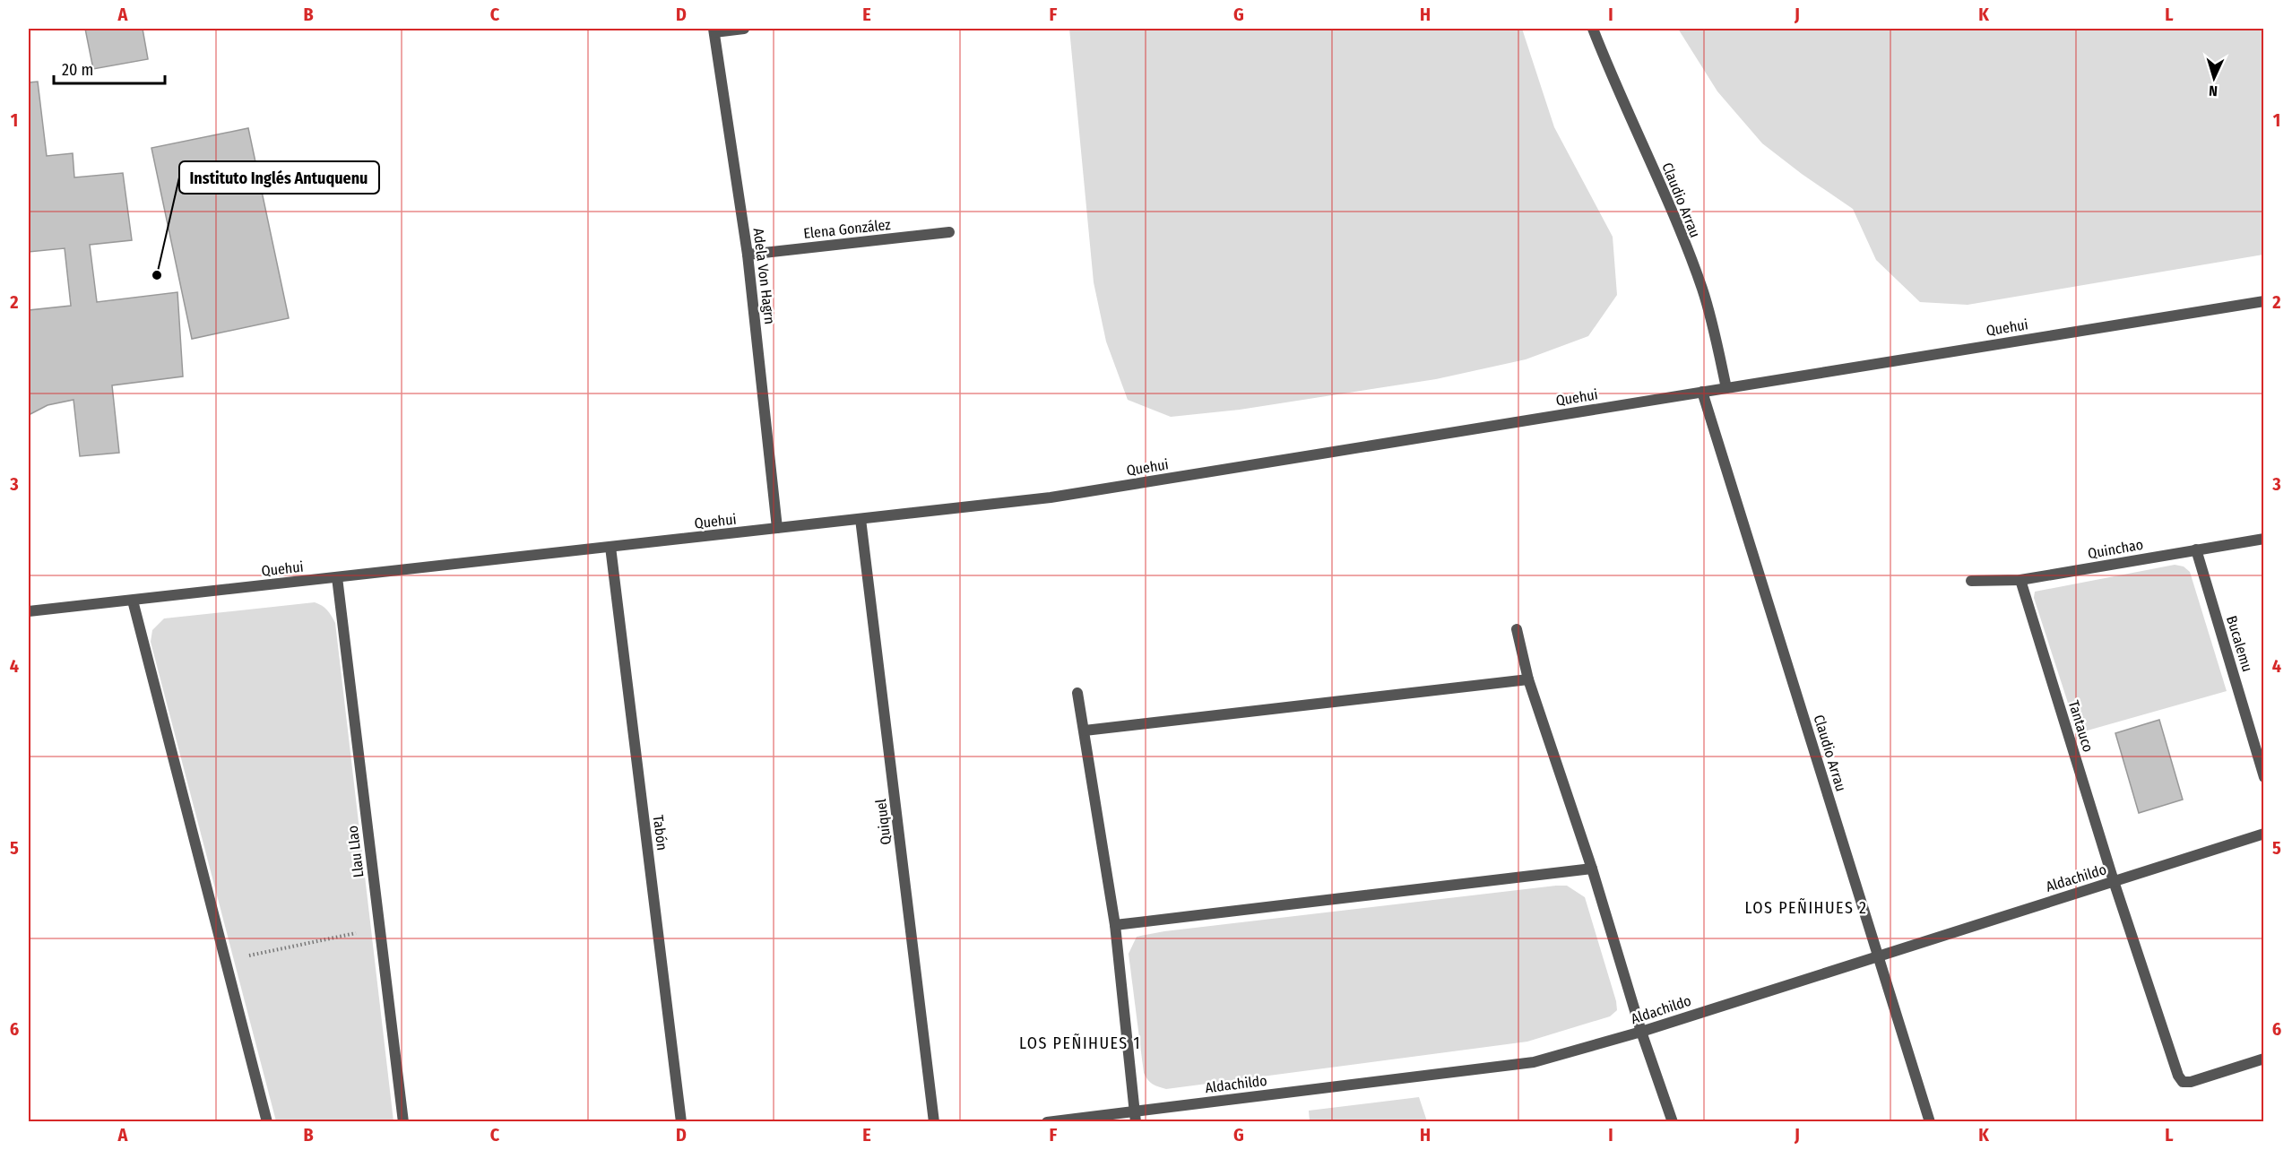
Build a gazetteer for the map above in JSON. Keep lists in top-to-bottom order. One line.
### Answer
{"streets":{"street":["Claudio Arrau","Elena González","Adela Von Hagrn","Quehui","Quinchao","Bucalemu","Tantauco","Quiquel","Tabón","Llau Llao","Aldachildo"]},"crossings":[["Claudio Arrau","Quehui"],["Claudio Arrau","Aldachildo"],["Elena González","Adela Von Hagrn"],["Adela Von Hagrn","Quehui"],["Quehui","Quiquel"],["Quehui","Tabón"],["Quehui","Llau Llao"],["Quinchao","Bucalemu"],["Quinchao","Tantauco"],["Tantauco","Aldachildo"]],"districts":["LOS PEÑIHUES 2","LOS PEÑIHUES 1"],"places":["Instituto Inglés Antuquenu"],"scale_bar":"20 m","north":"bottom","grid":{"columns":["A","B","C","D","E","F","G","H","I","J","K","L"],"rows":["1","2","3","4","5","6"]}}
